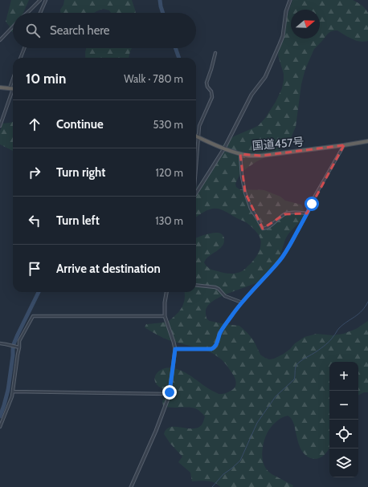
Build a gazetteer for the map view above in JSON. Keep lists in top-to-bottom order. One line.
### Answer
{"streets":{"highway":["国道457号"]},"north":"right","page":{"search":"Search here","heading":["10 min","Walk · 780 m"],"list":[["Continue","530 m"],["Turn right","120 m"],["Turn left","130 m"],"Arrive at destination"],"map_buttons":["+","−"]}}
